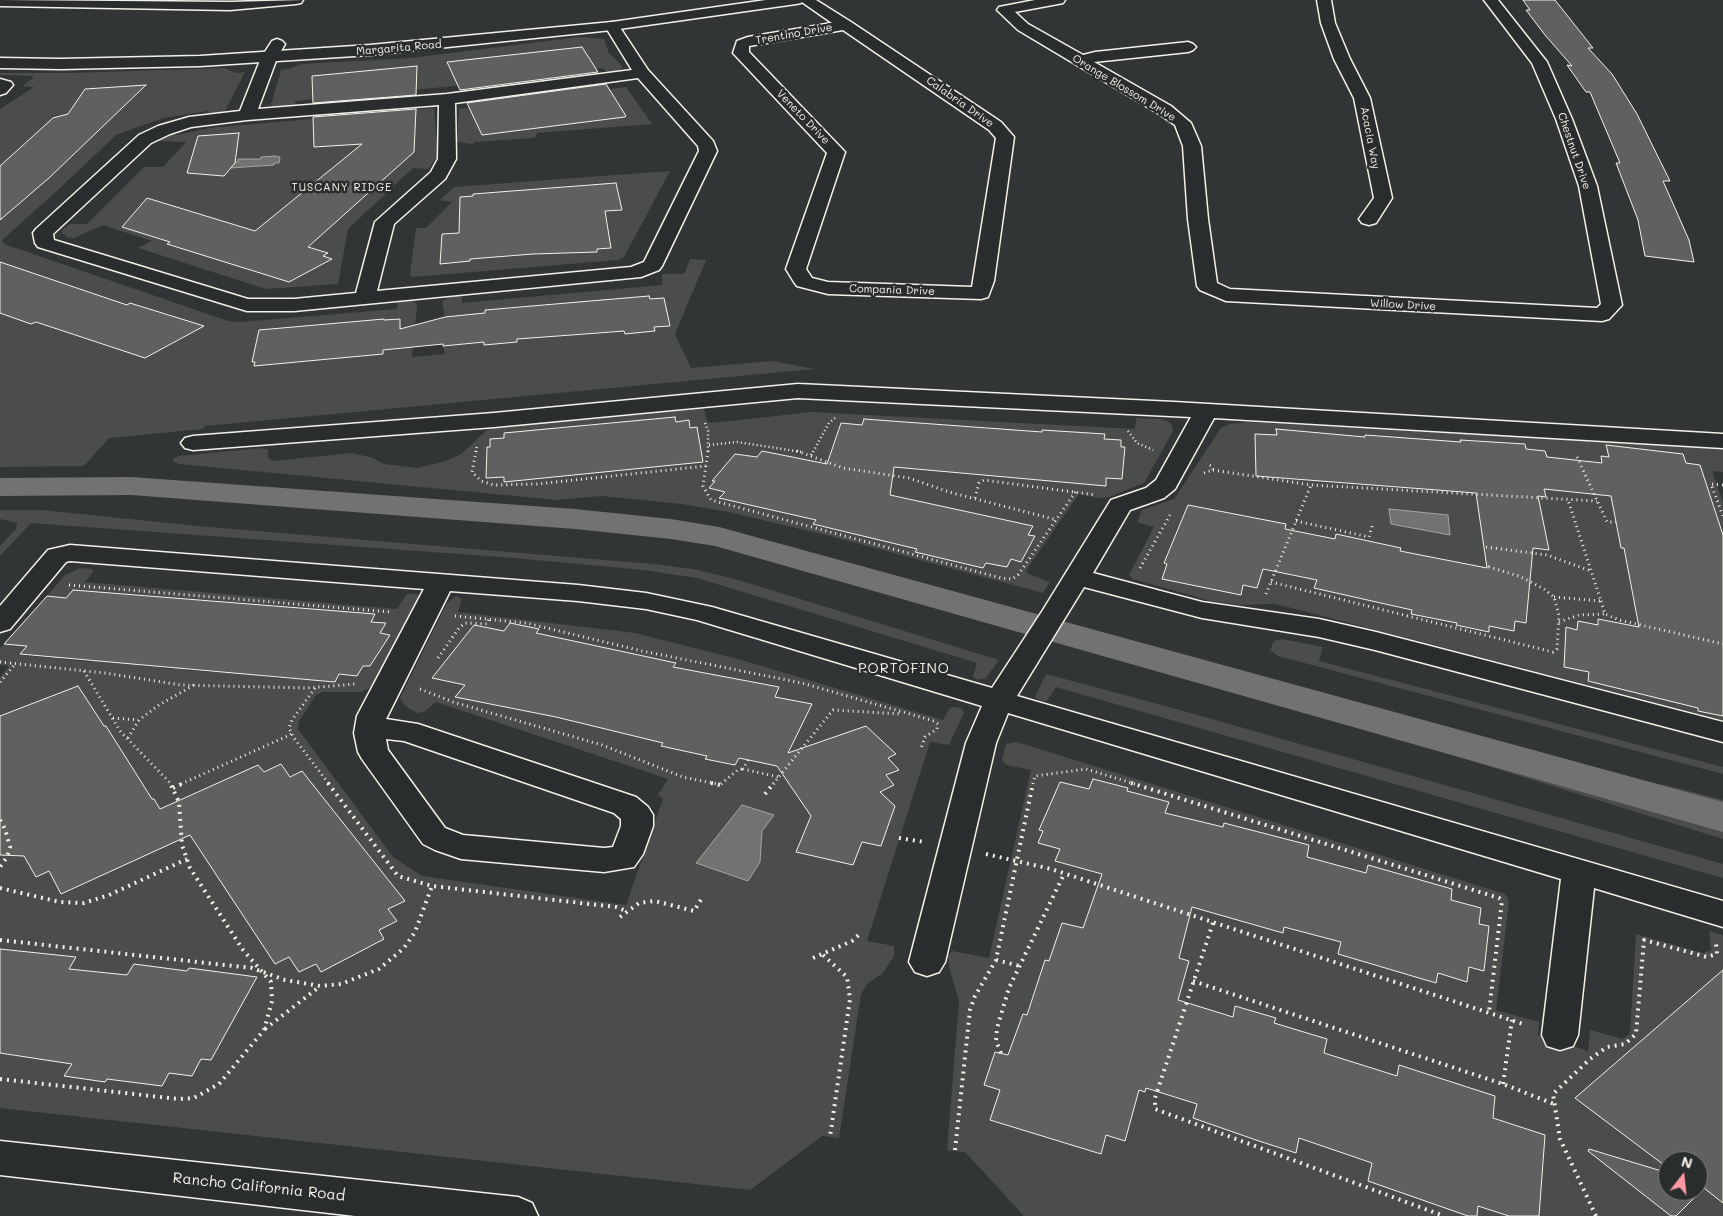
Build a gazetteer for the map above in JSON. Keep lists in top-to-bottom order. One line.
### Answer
{"streets":{"street":["Trentino Drive","Margarita Road","Orange Blossom Drive","Calabria Drive","Veneto Drive","Acacia Way","Chestnut Drive","Compania Drive","Willow Drive","Rancho California Road"]},"crossings":[["Trentino Drive","Calabria Drive"],["Trentino Drive","Veneto Drive"],["Orange Blossom Drive","Willow Drive"],["Calabria Drive","Compania Drive"],["Veneto Drive","Compania Drive"],["Chestnut Drive","Willow Drive"]],"districts":["TUSCANY RIDGE","PORTOFINO"],"north":"top"}
